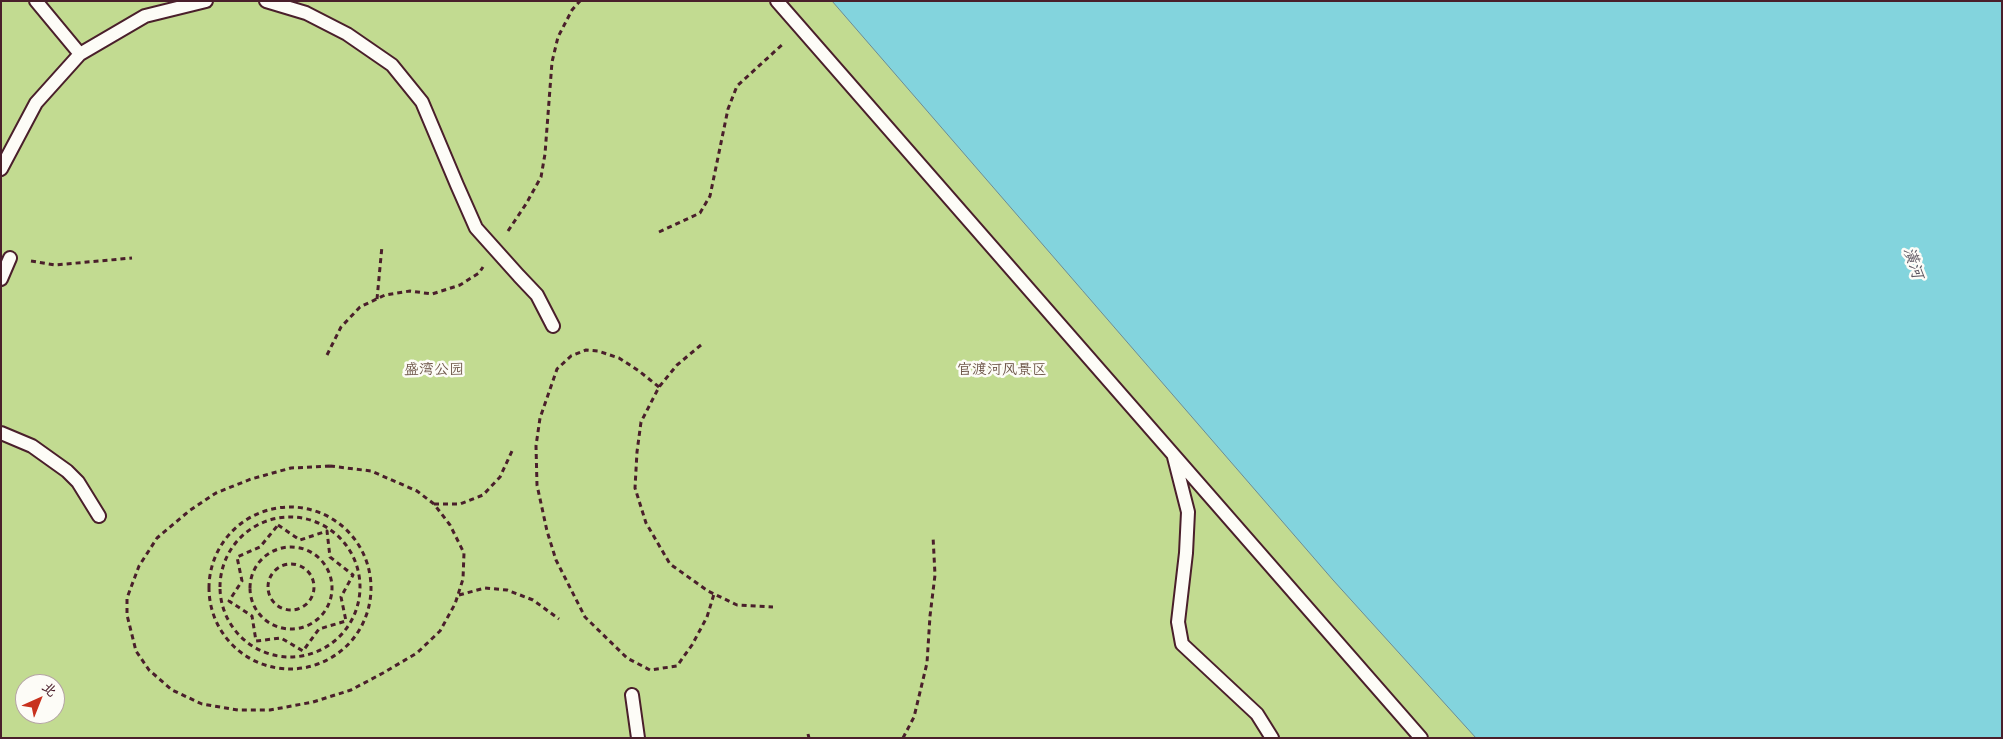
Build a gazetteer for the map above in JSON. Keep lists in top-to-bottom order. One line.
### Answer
{"water":["潢河"],"parks":["盛湾公园","官渡河风景区"],"north":"top right"}
